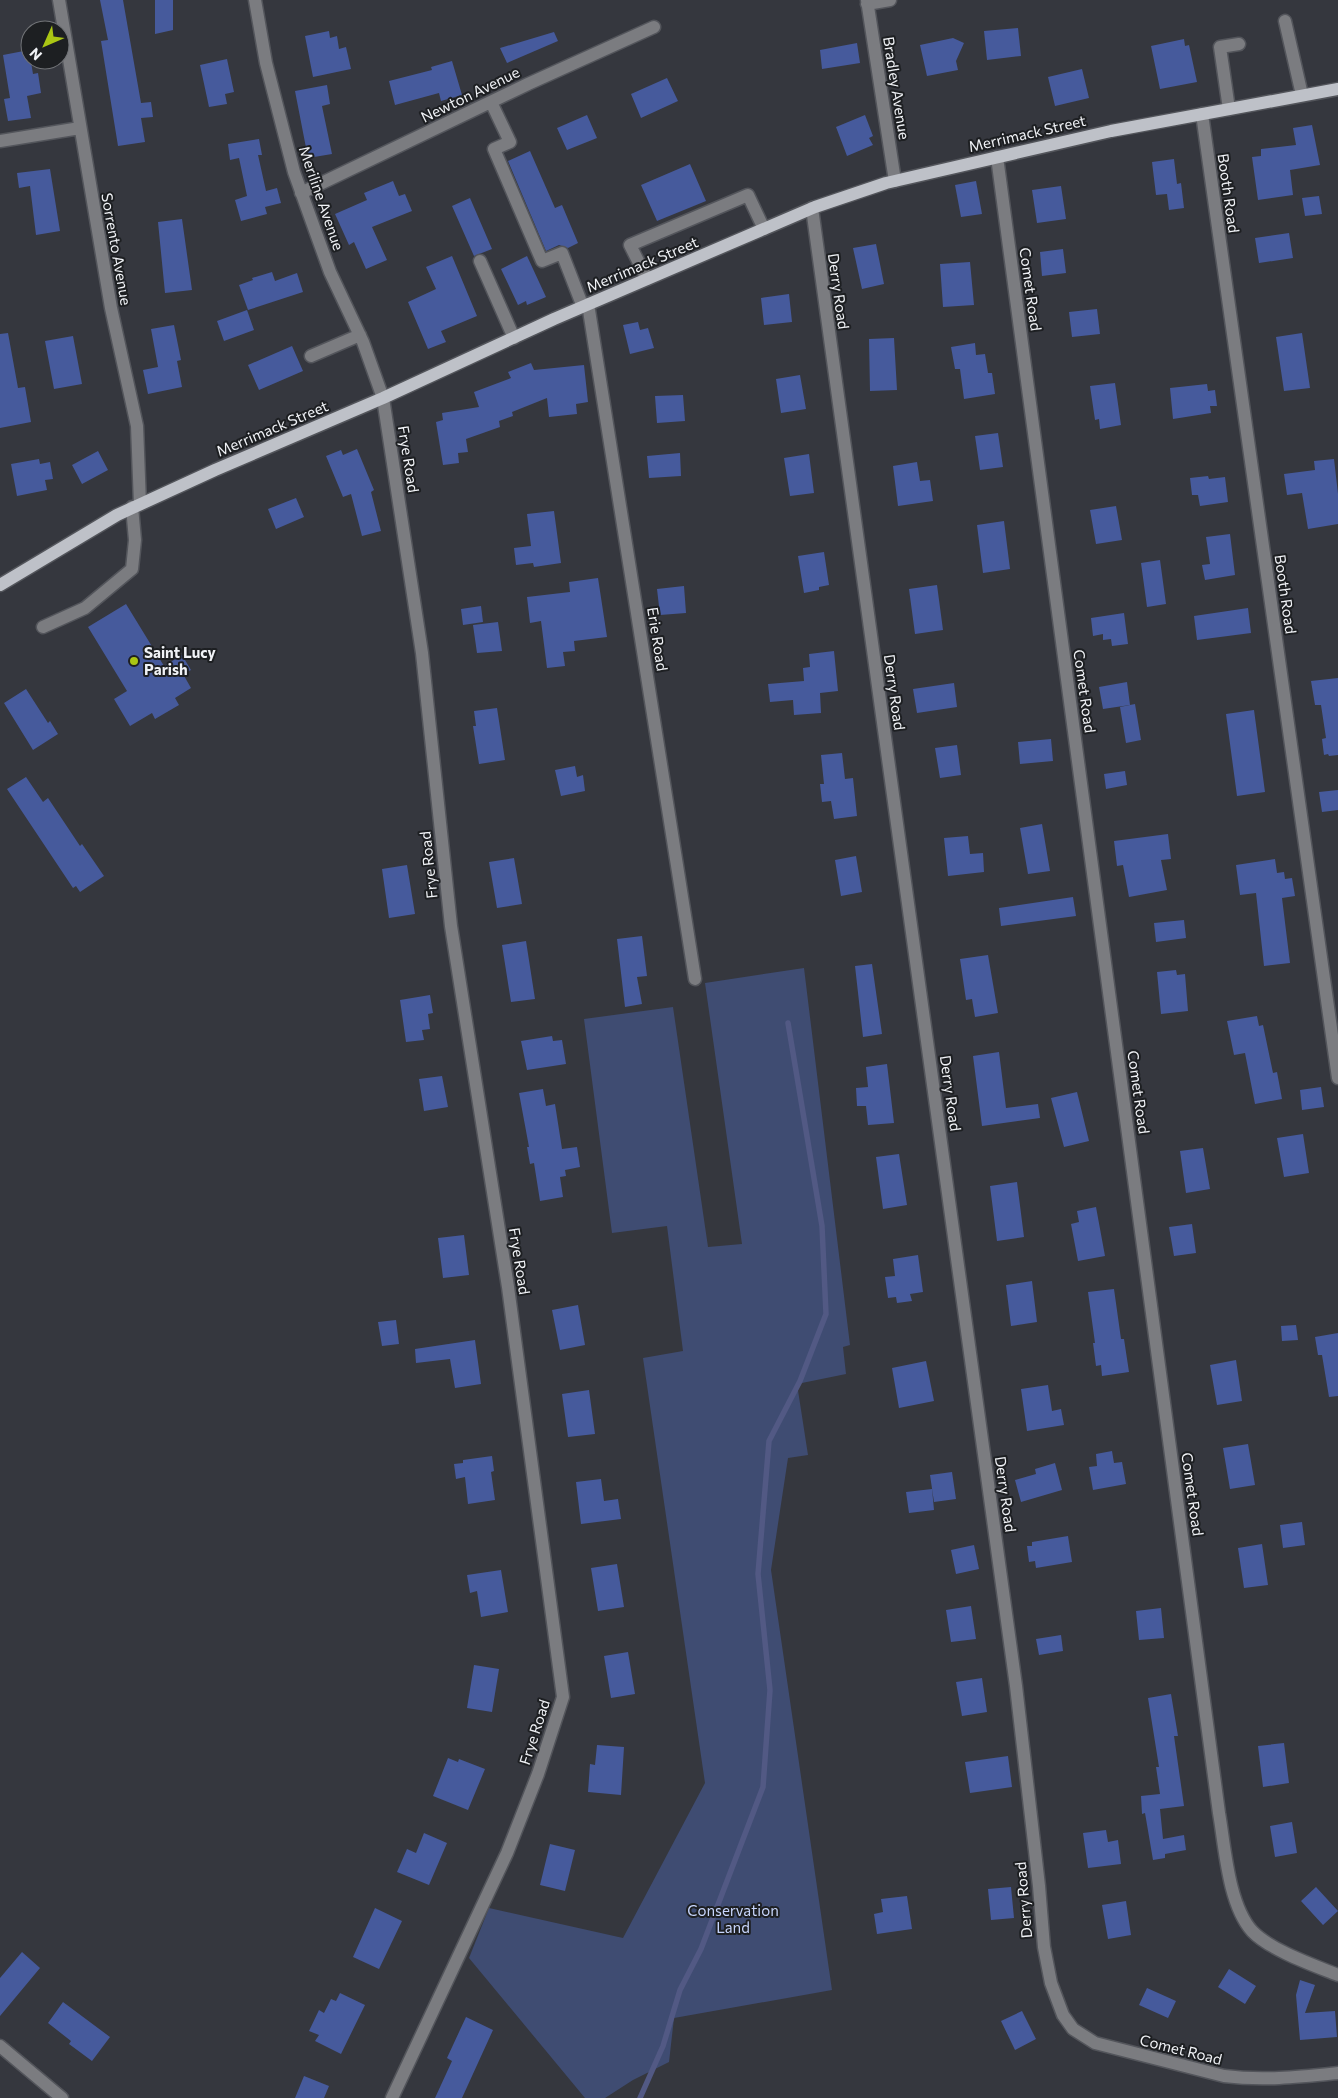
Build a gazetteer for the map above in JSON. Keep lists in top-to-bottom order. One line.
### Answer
{"streets":{"main road":["Merrimack Street"],"street":["Bradley Avenue","Newton Avenue","Booth Road","Meriline Avenue","Sorrento Avenue","Comet Road","Derry Road","Frye Road","Erie Road"]},"crossings":[["Bradley Avenue","Merrimack Street"],["Newton Avenue","Meriline Avenue"],["Newton Avenue","Erie Road"],["Merrimack Street","Booth Road"],["Merrimack Street","Meriline Avenue"],["Merrimack Street","Sorrento Avenue"],["Merrimack Street","Comet Road"],["Merrimack Street","Derry Road"],["Merrimack Street","Frye Road"],["Merrimack Street","Erie Road"],["Meriline Avenue","Frye Road"],["Comet Road","Derry Road"]],"parks":["Conservation Land"],"places":["Saint Lucy Parish"],"north":"bottom left"}
